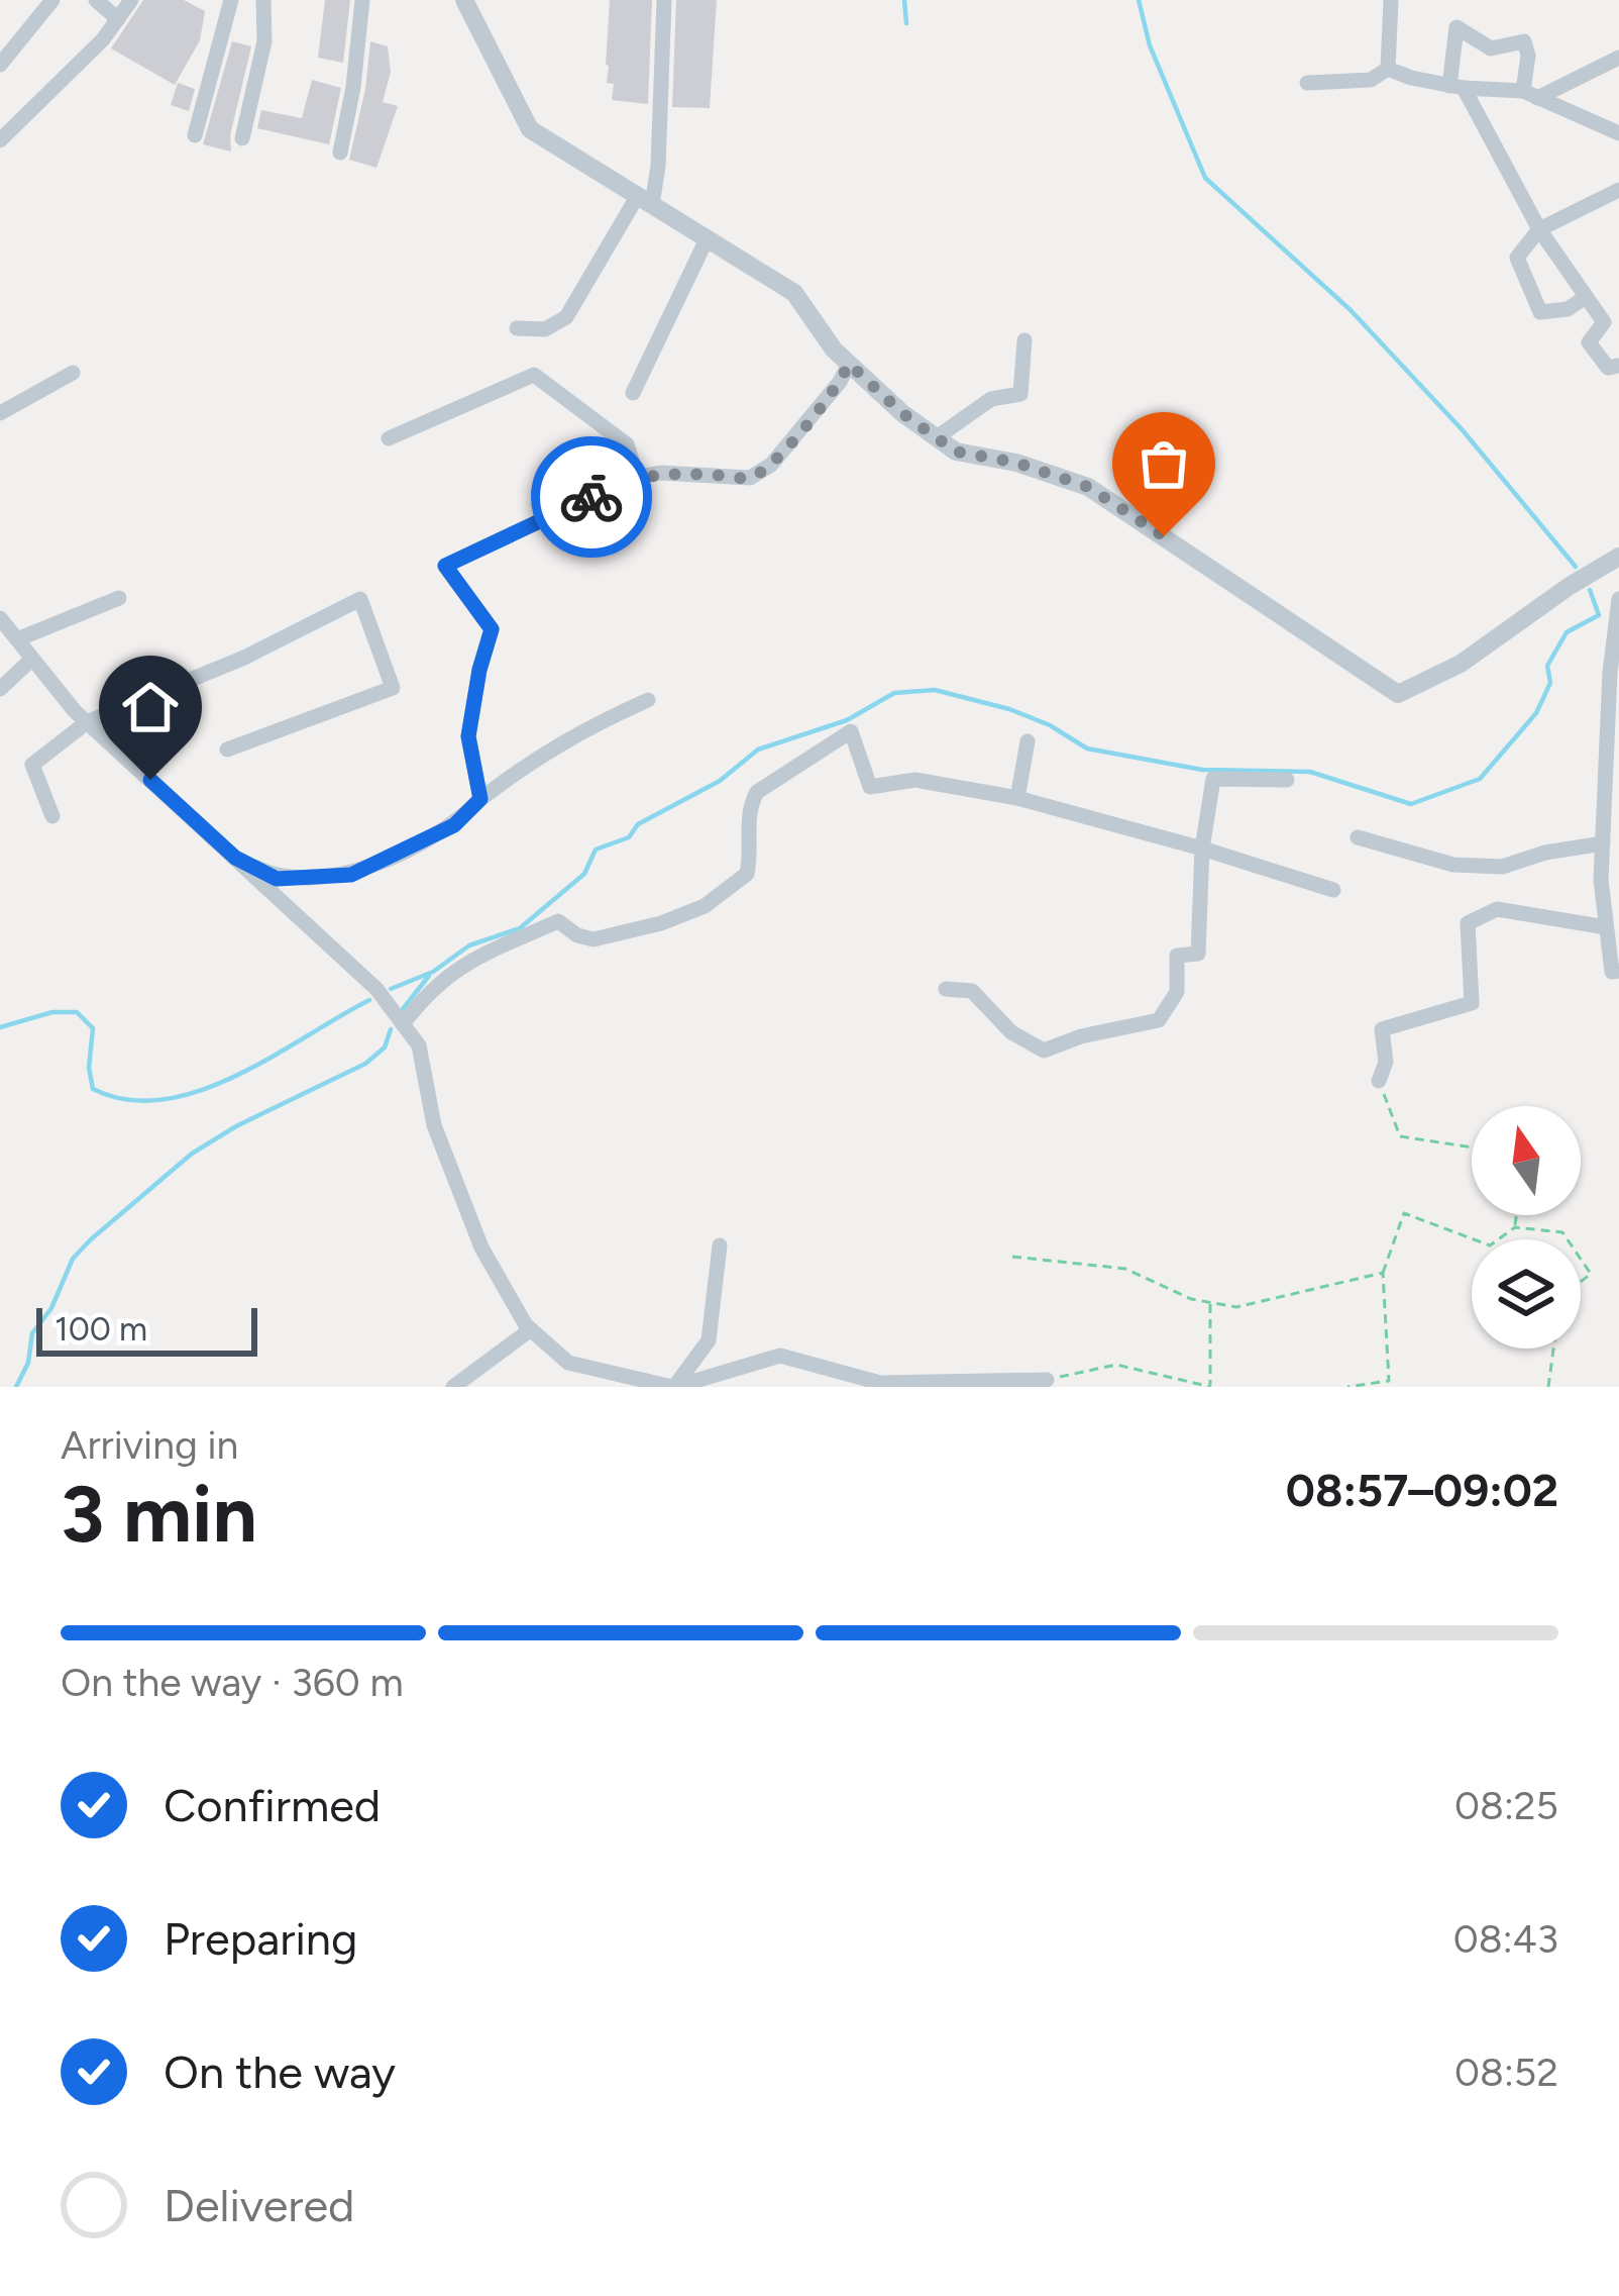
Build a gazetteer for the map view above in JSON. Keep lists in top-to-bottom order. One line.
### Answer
{"scale_bar":"100 m","north":"top","page":{"scale":"100 m","heading":["3 min","Arriving in","08:57–09:02"],"bar":"On the way · 360 m","list":[["Confirmed","08:25"],["Preparing","08:43"],["On the way","08:52"],"Delivered"]}}
